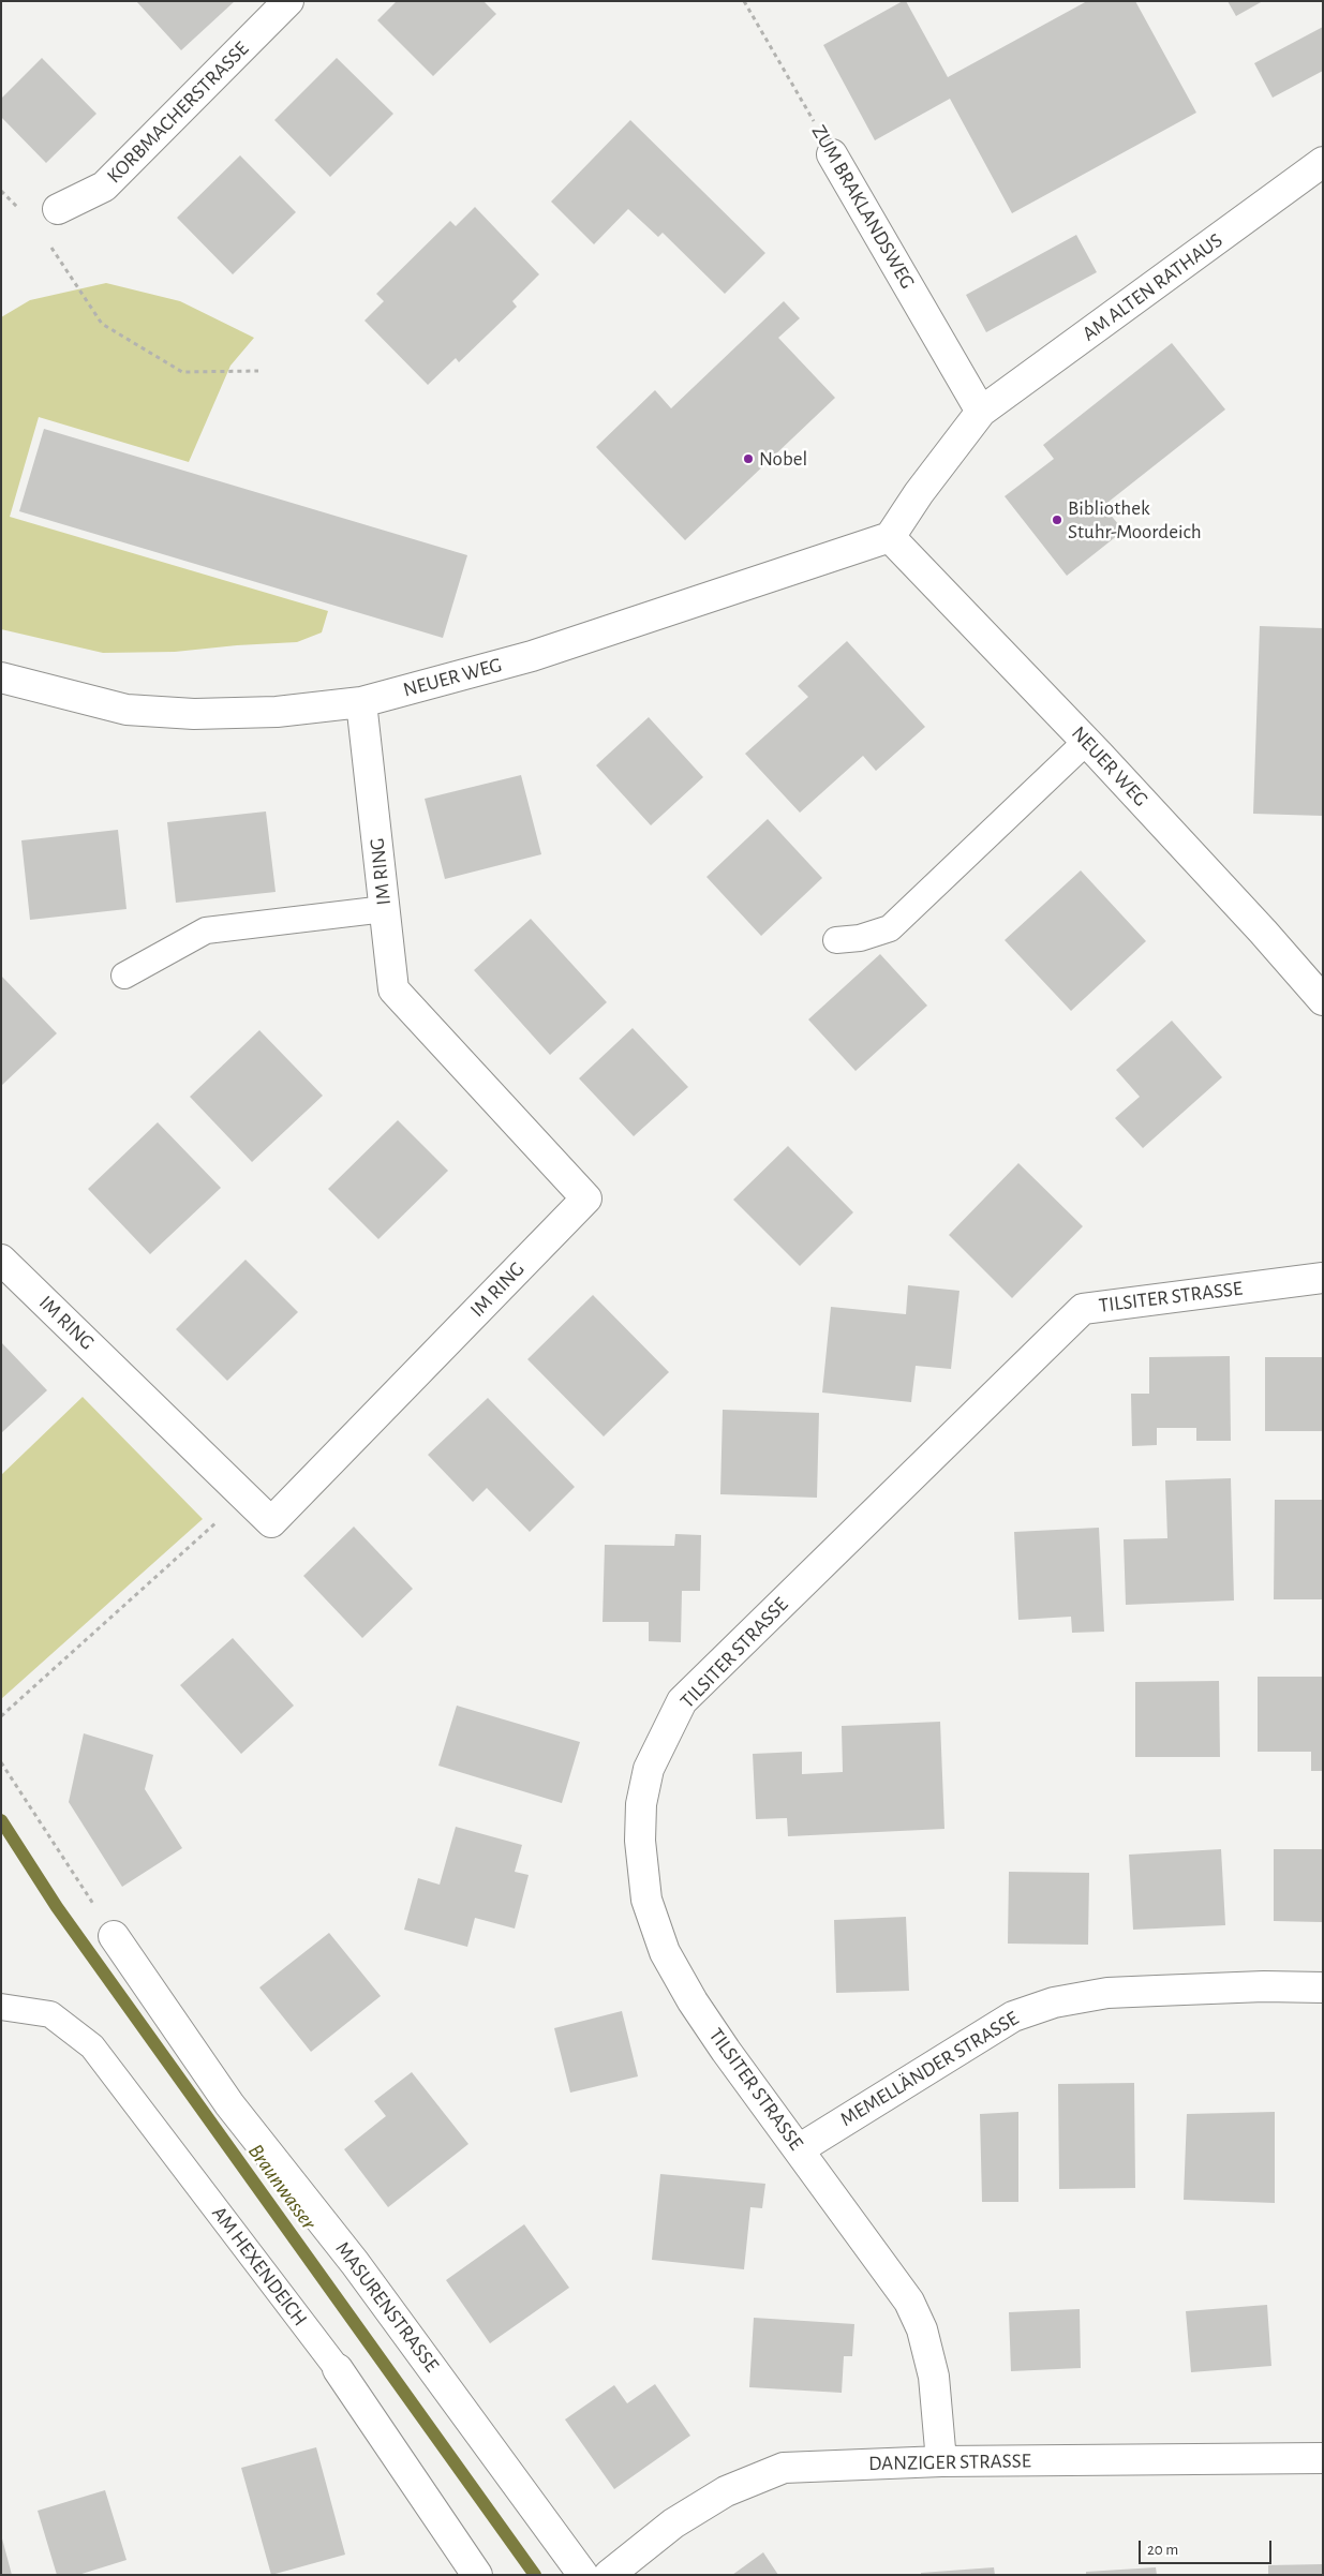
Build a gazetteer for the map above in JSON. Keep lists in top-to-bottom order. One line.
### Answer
{"streets":{"street":["KORBMACHERSTRASSE","ZUM BRAKLANDSWEG","AM ALTEN RATHAUS","NEUER WEG","IM RING","TILSITER STRASSE","MEMELLÄNDER STRASSE","AM HEXENDEICH","MASURENSTRASSE","DANZIGER STRASSE"]},"crossings":[["ZUM BRAKLANDSWEG","AM ALTEN RATHAUS"],["NEUER WEG","IM RING"],["TILSITER STRASSE","MEMELLÄNDER STRASSE"],["TILSITER STRASSE","DANZIGER STRASSE"]],"water":["Braunwasser"],"places":["Nobel","Bibliothek Stuhr-Moordeich"],"scale_bar":"20 m"}
